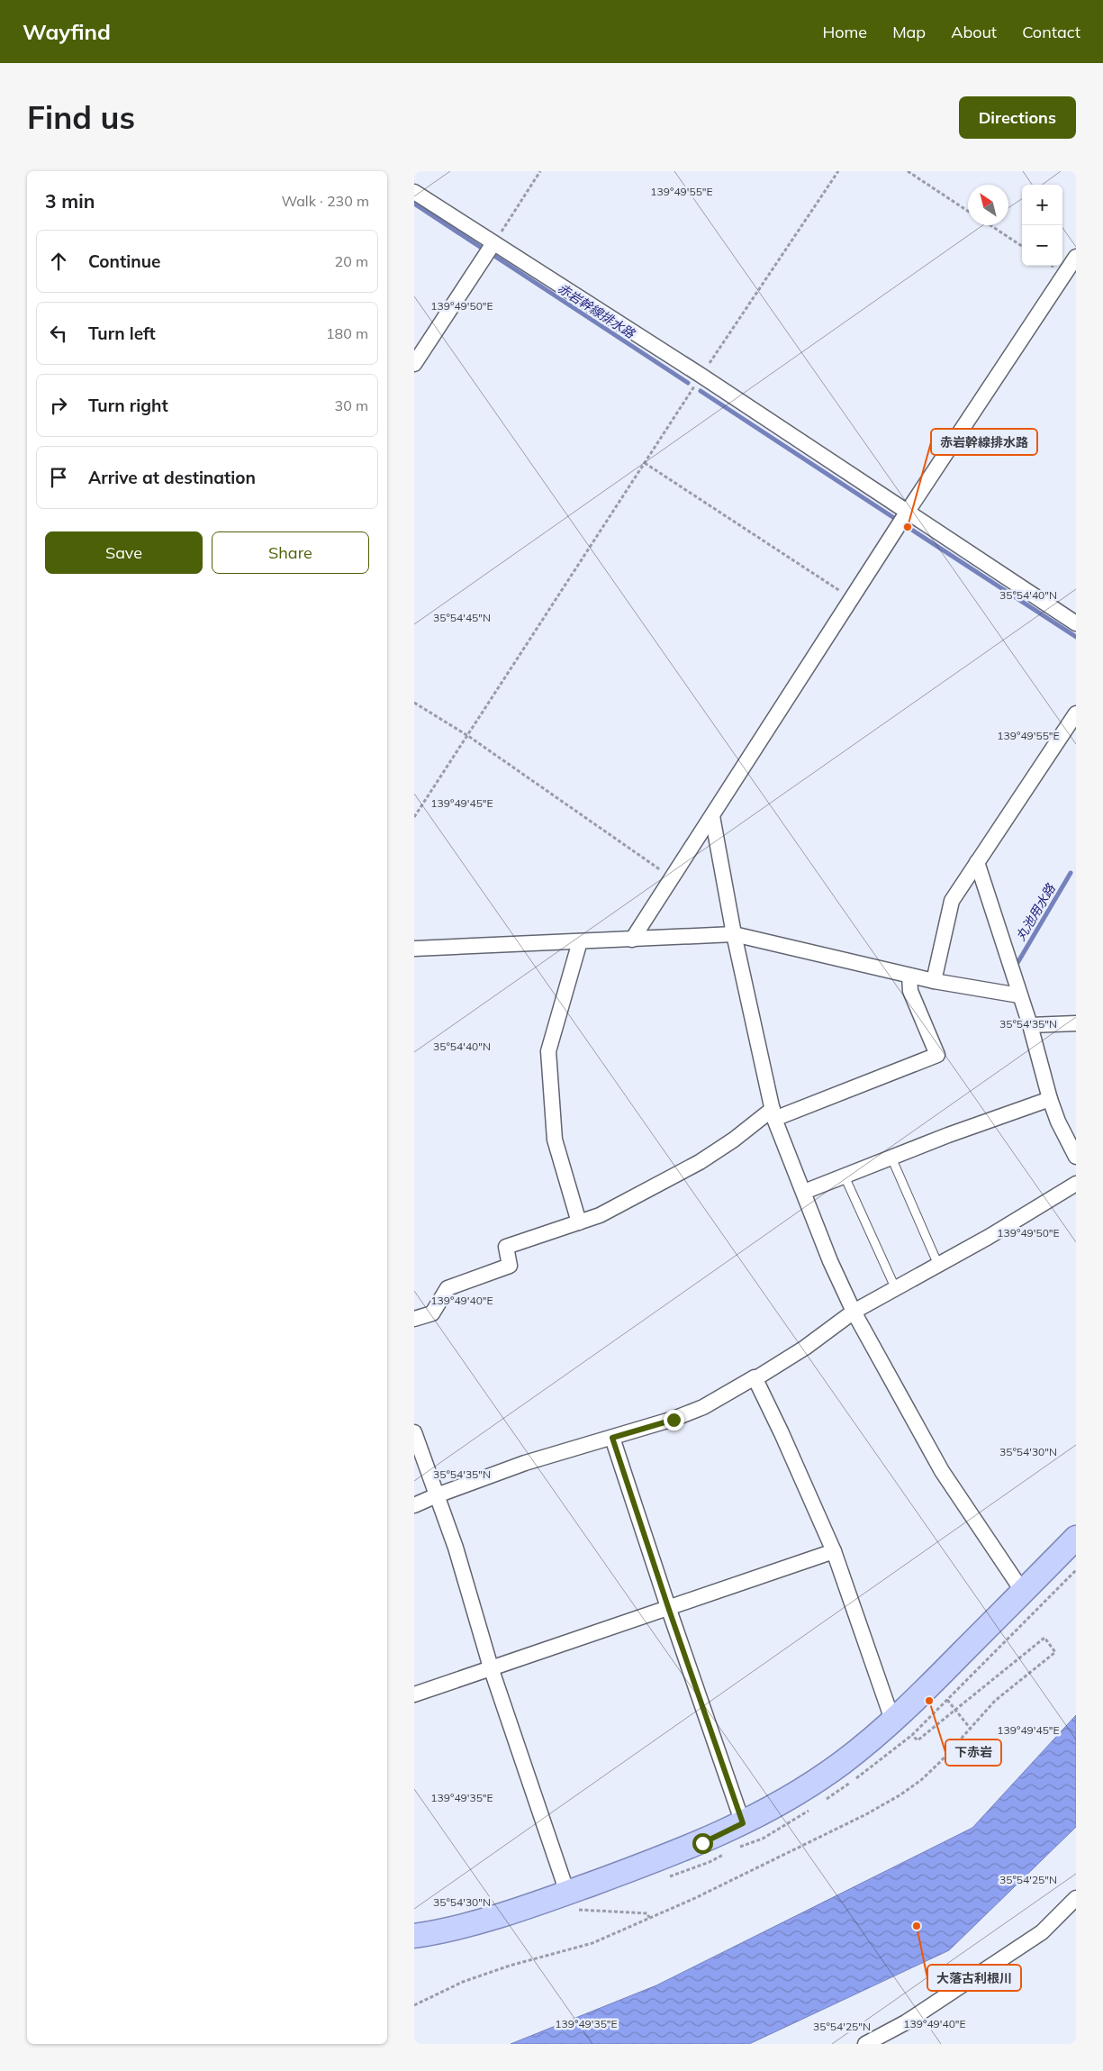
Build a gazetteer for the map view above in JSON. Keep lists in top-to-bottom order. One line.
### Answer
{"water":["赤岩幹線排水路","丸池用水路"],"places":["赤岩幹線排水路","下赤岩","大落古利根川"],"north":"top left","page":{"header":"Wayfind","nav":["Home","Map","About","Contact"],"buttons":["Directions",["Save","Share"]],"title":"Find us","heading":["3 min","Walk · 230 m"],"map_buttons":["+","−"],"list":[["Continue","20 m"],["Turn left","180 m"],["Turn right","30 m"],"Arrive at destination"]},"coordinates":["139°49'55\"E","139°49'50\"E","35°54'40\"N","35°54'45\"N","139°49'45\"E","35°54'35\"N","139°49'40\"E","35°54'30\"N","139°49'35\"E","35°54'25\"N"]}
